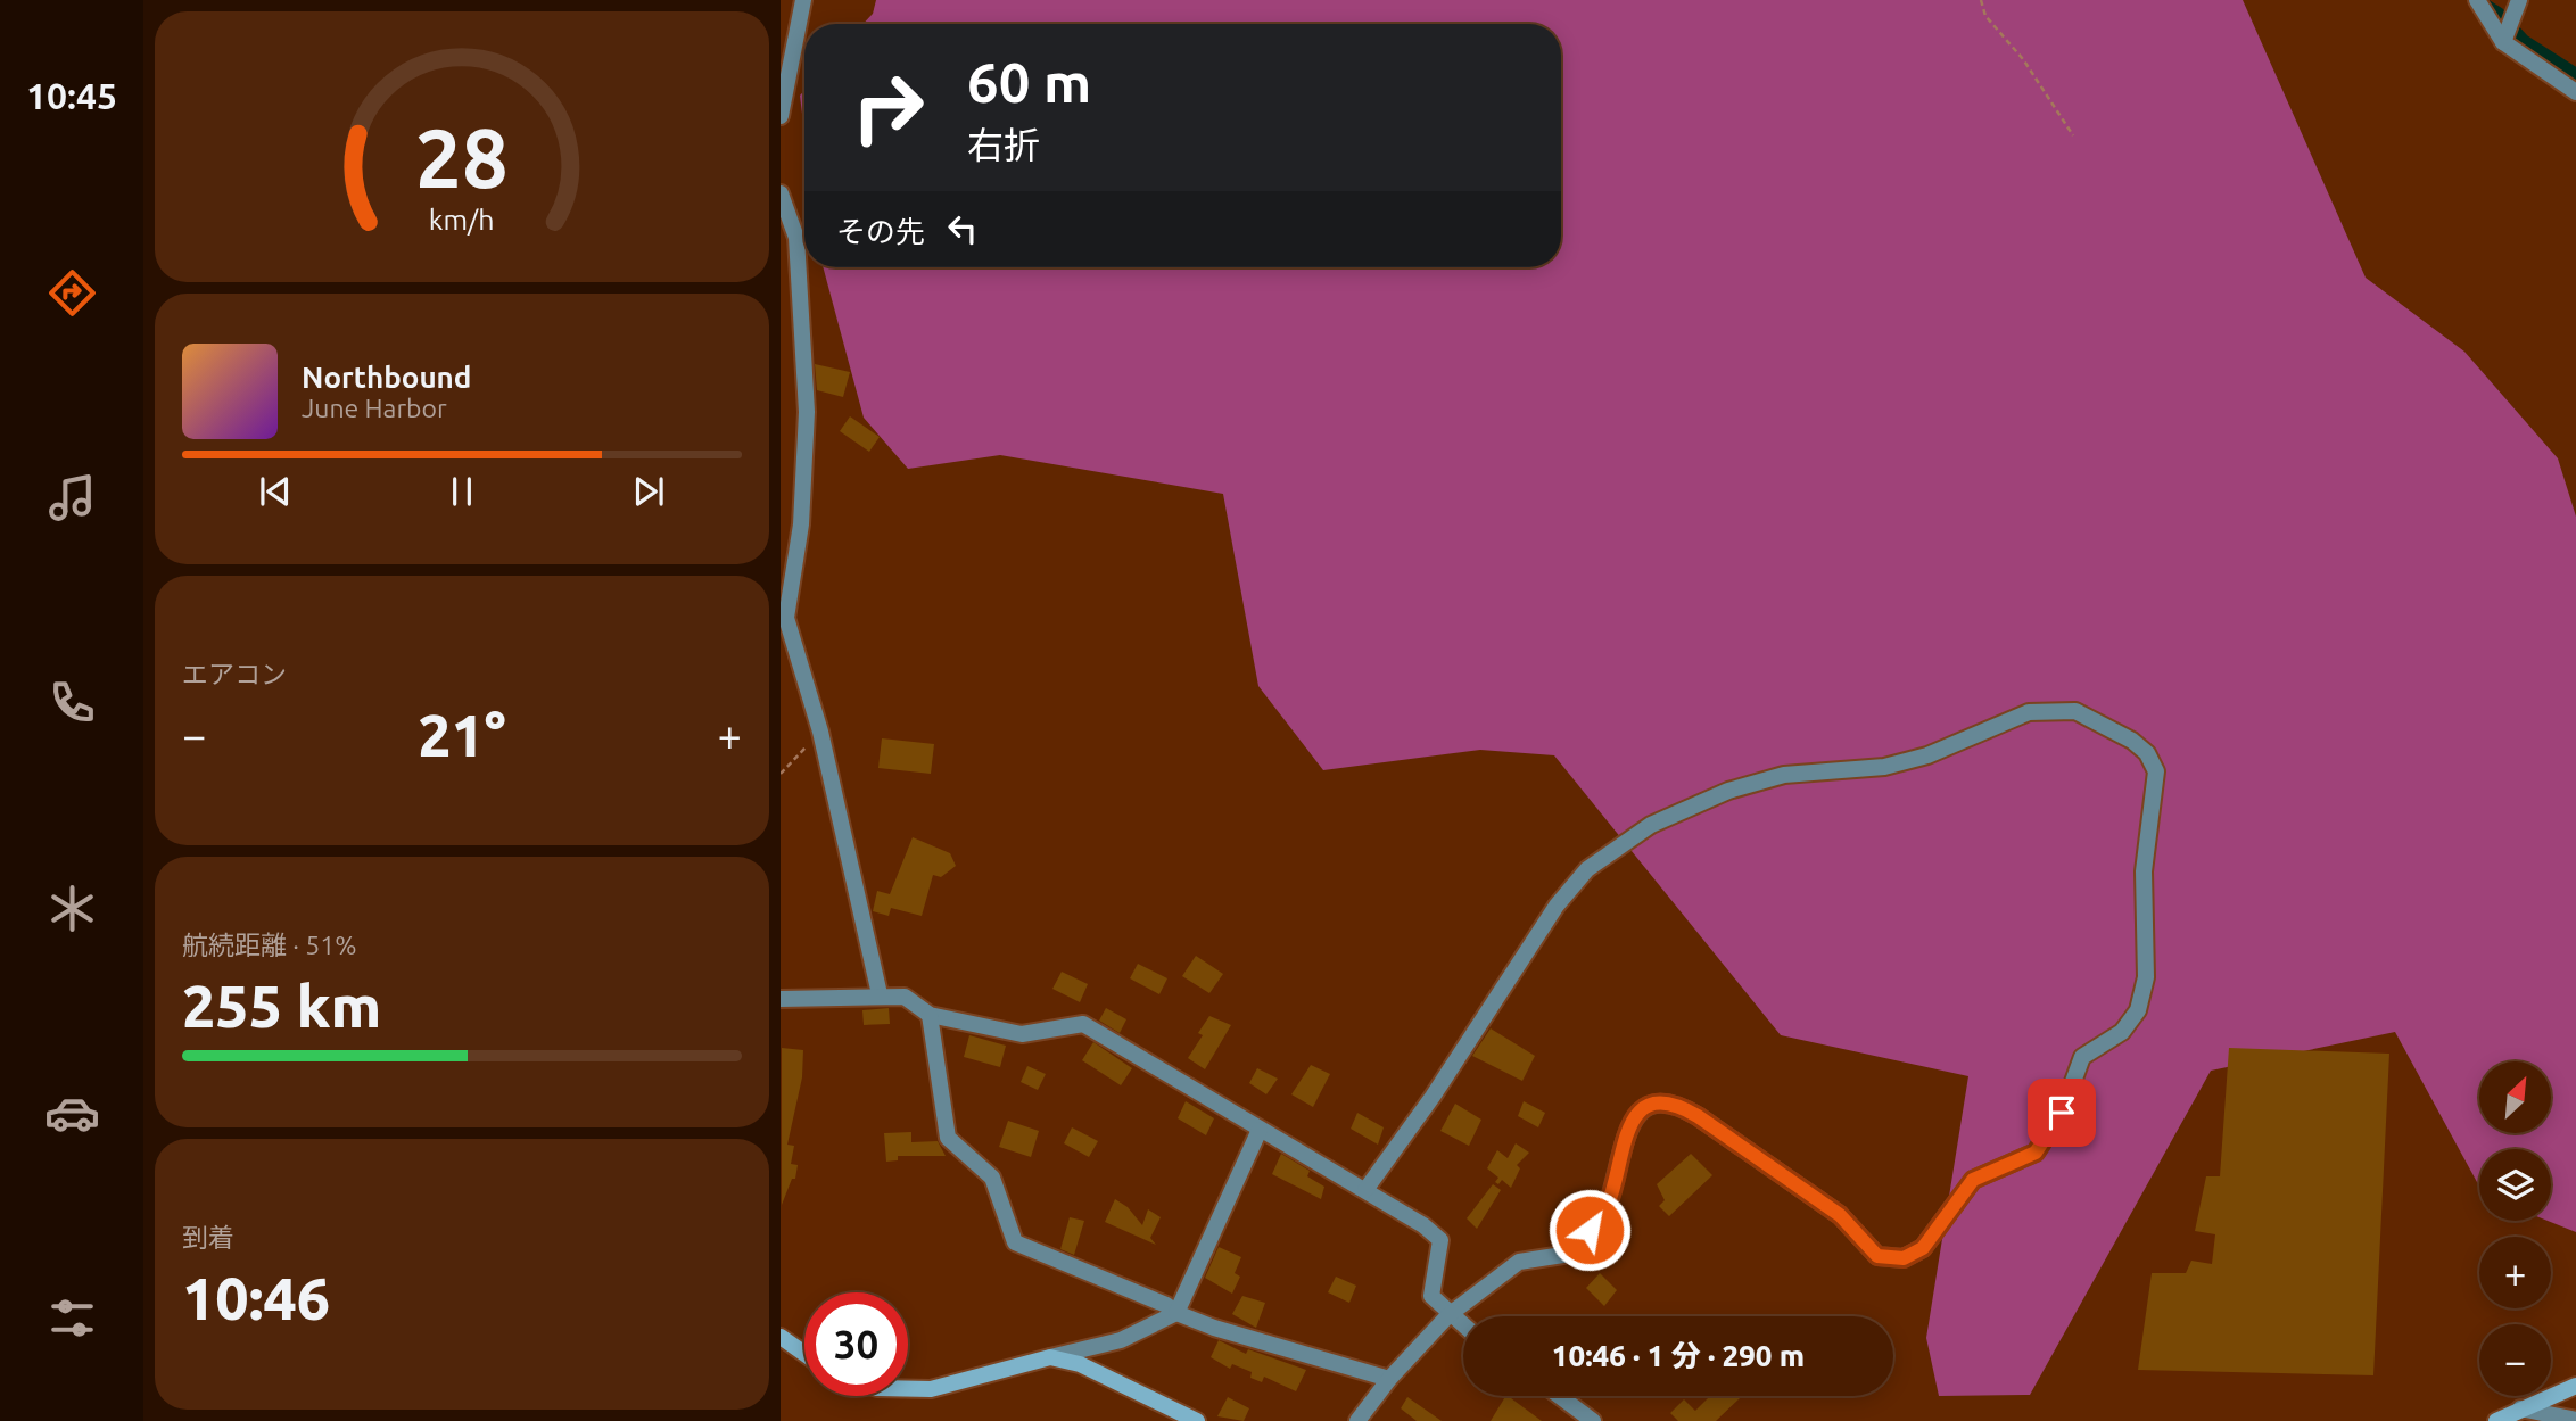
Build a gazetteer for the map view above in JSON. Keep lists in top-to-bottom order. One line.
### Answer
{"north":"top right","page":{"tabs":"10:45","turn":["60 m","右折"],"then":"その先","song":["Northbound","June Harbor"],"tile":["エアコン",["航続距離 · 51%","255 km"],["到着","10:46"]],"heat":["−","21°","+"],"map_buttons":["+","−"],"limit":"30","trip":"10:46 · 1 分 · 290 m","gauge":["28","km/h"]}}
